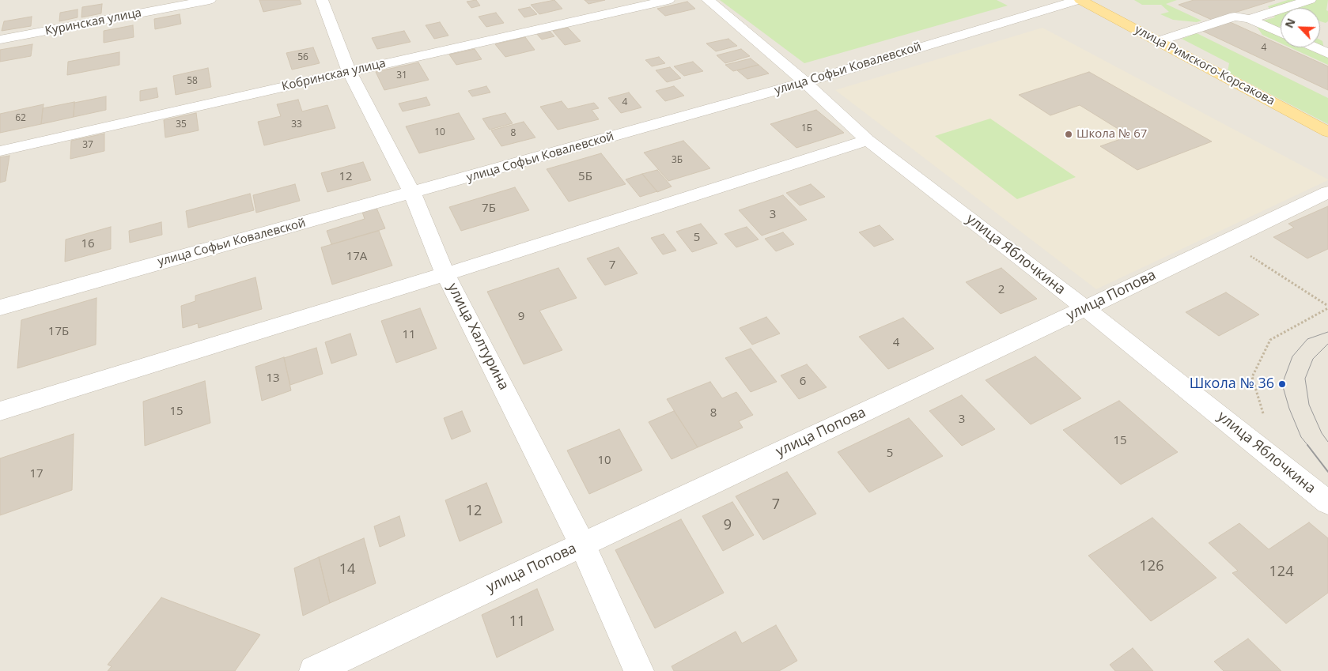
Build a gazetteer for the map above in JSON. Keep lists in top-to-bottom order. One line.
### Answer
{"streets":{"main road":["улица Римского-Корсакова"],"street":["Куринская улица","улица Софьи Ковалевской","Кобринская улица","улица Яблочкина","улица Попова","улица Халтурина"]},"crossings":[["улица Римского-Корсакова","улица Софьи Ковалевской"],["улица Софьи Ковалевской","улица Яблочкина"],["улица Софьи Ковалевской","улица Халтурина"],["Кобринская улица","улица Халтурина"],["улица Яблочкина","улица Попова"],["улица Попова","улица Халтурина"]],"places":["Школа № 67","Школа № 36"],"house_numbers":["4","56","31","58","4","62","35","33","1Б","10","8","37","3Б","12","5Б","7Б","3","5","16","17А","7","2","9","17Б","11","4","13","6","15","8","3","15","5","10","17","7","12","9","126","14","124","11"],"north":"top left"}
